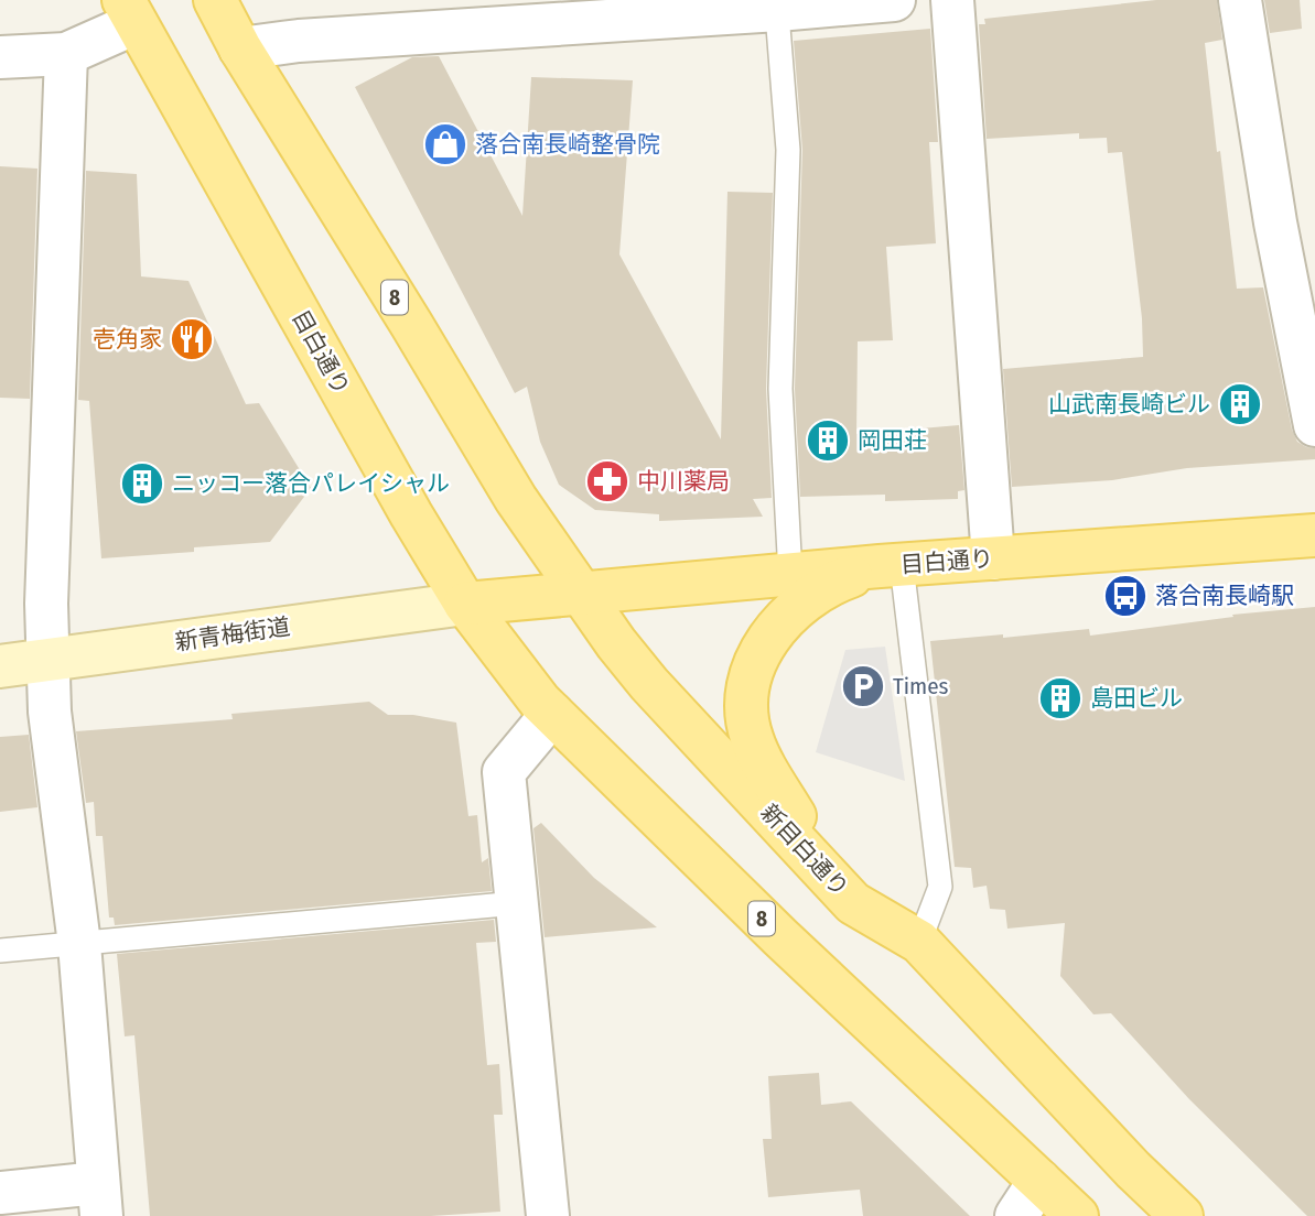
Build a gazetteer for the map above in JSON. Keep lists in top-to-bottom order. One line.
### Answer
{"streets":{"main road":["8","目白通り","新青梅街道","新目白通り"]},"crossings":[["8","目白通り"],["8","新青梅街道"],["8","新目白通り"],["目白通り","新青梅街道"],["目白通り","新目白通り"]],"places":{"shop":["落合南長崎整骨院"],"restaurant":["壱角家"],"building":["山武南長崎ビル","岡田荘","ニッコー落合パレイシャル","島田ビル"],"pharmacy":["中川薬局"],"bus stop":["落合南長崎駅"],"parking":["Times"]}}
